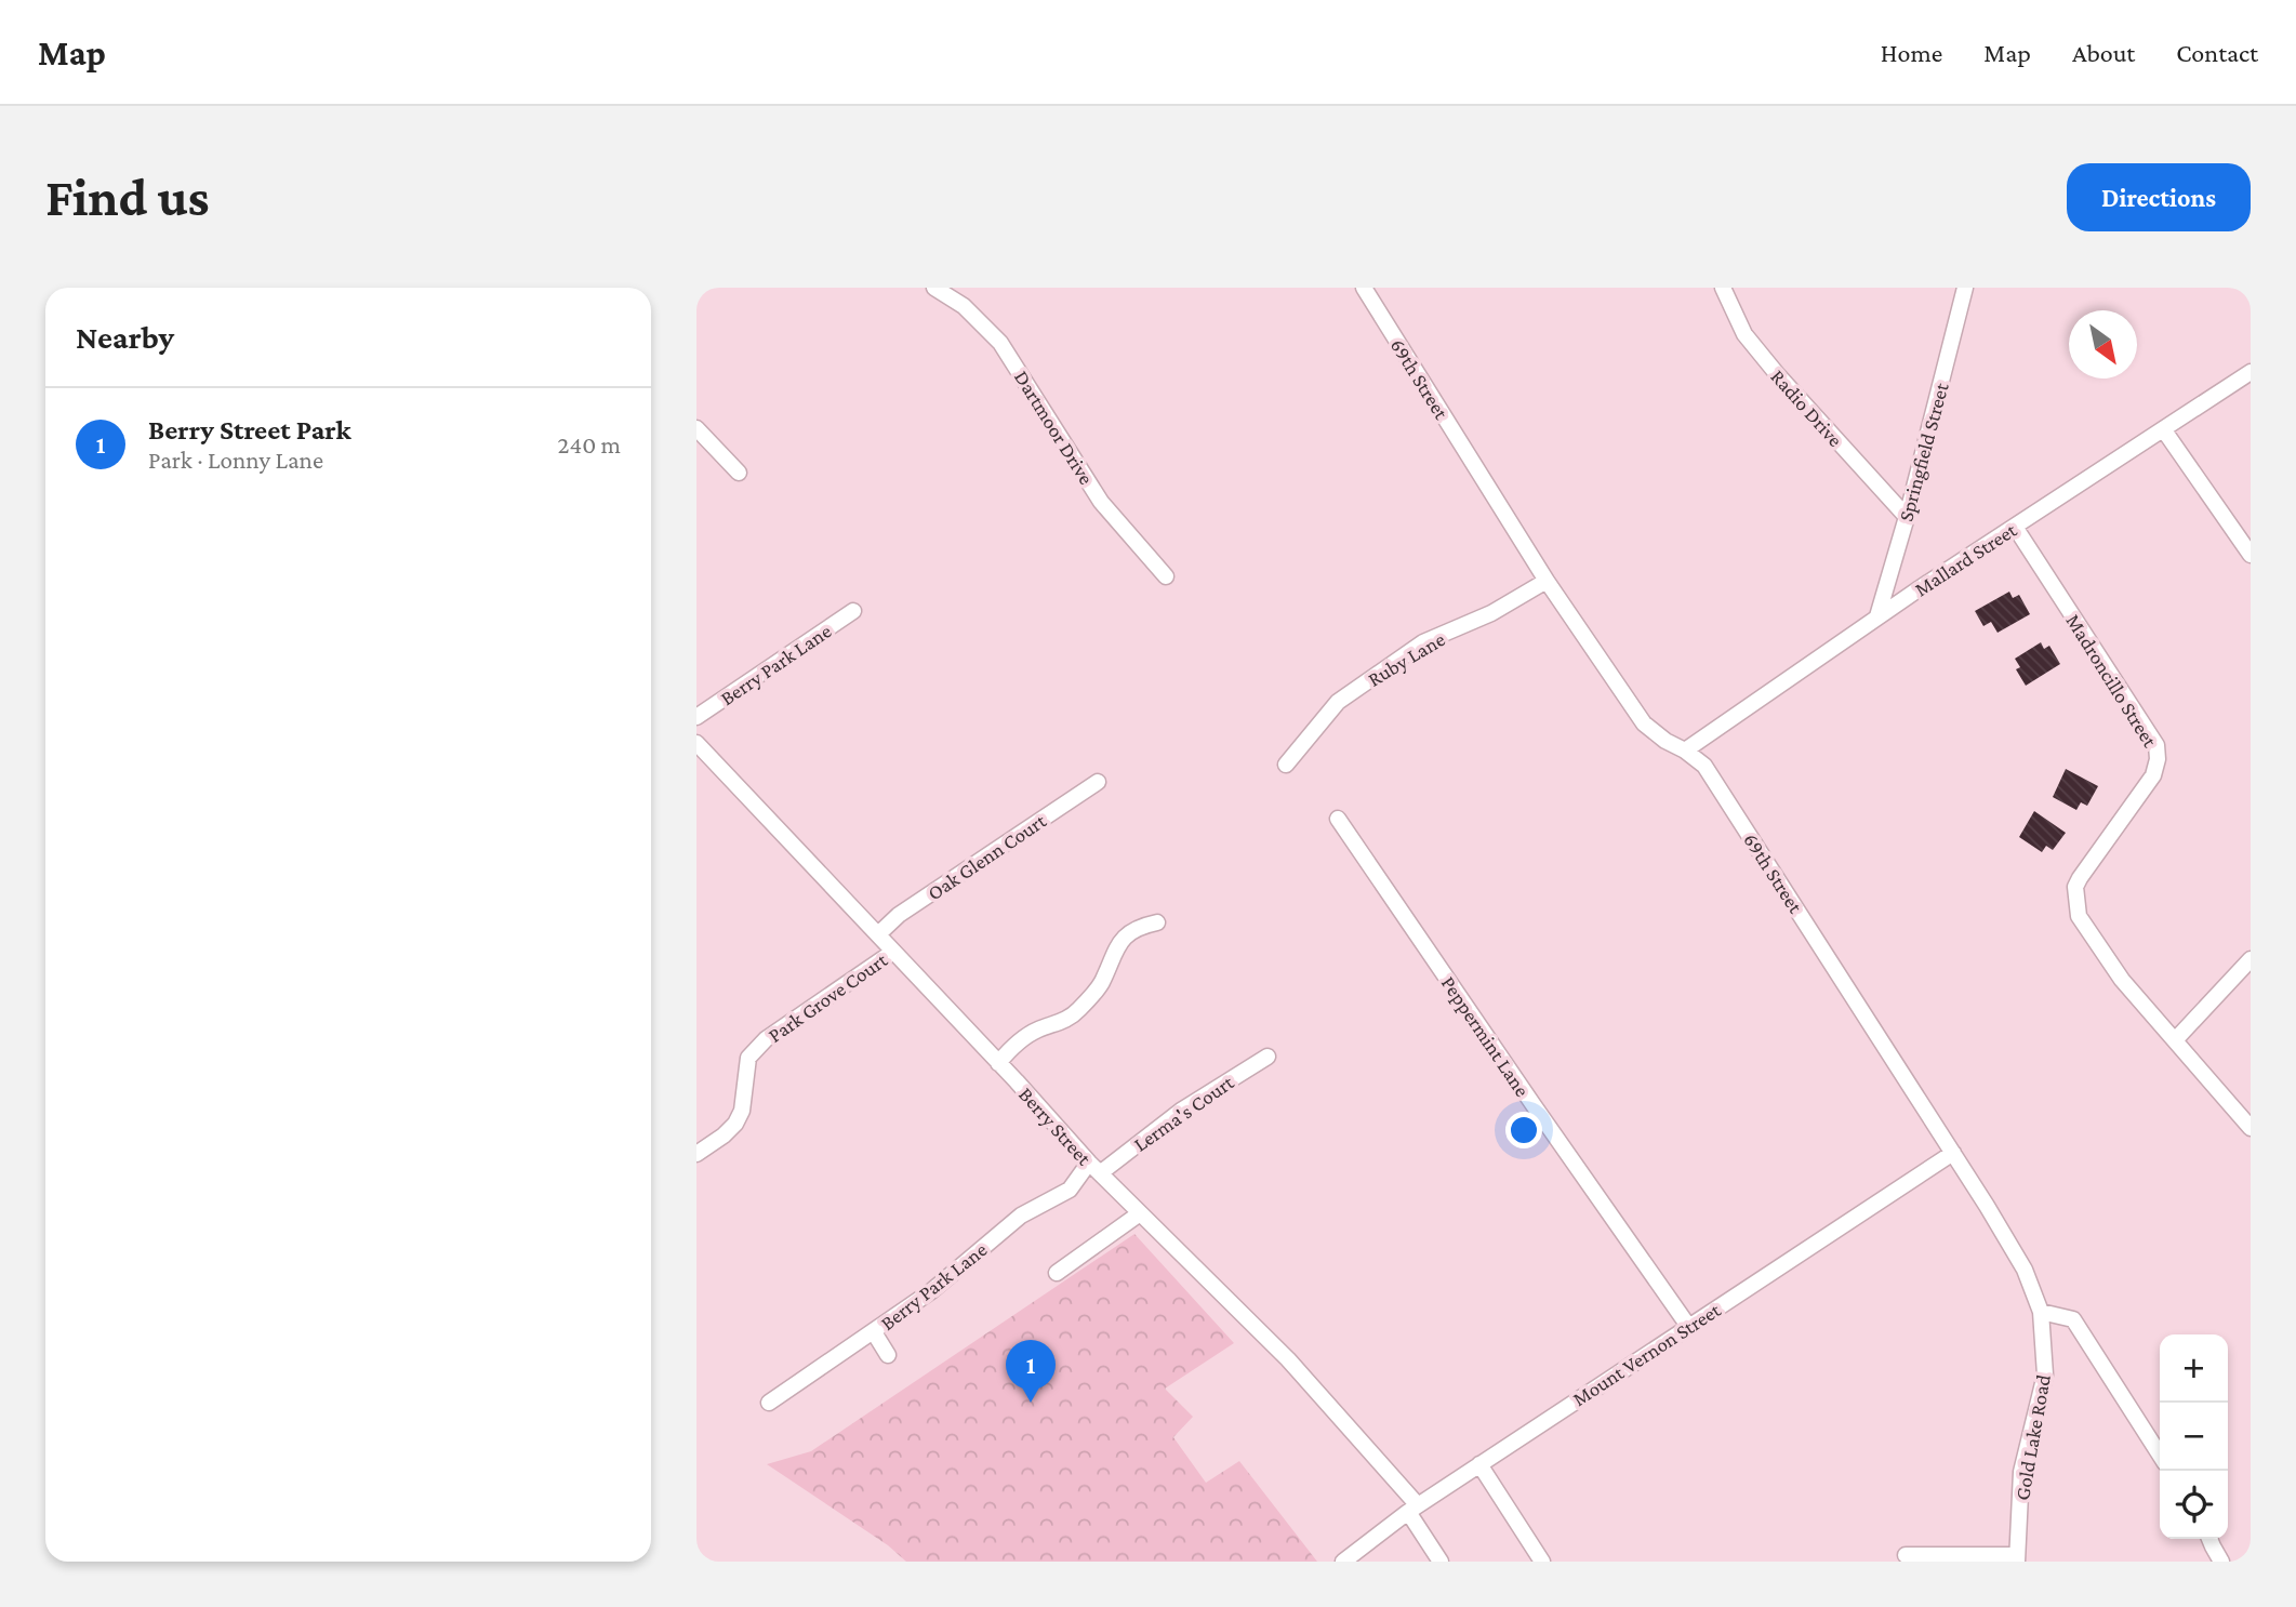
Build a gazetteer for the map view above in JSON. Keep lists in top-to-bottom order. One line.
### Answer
{"streets":{"street":["69th Street","Radio Drive","Dartmoor Drive","Springfield Street","Mallard Street","Ruby Lane","Berry Park Lane","Madroncillo Street","Oak Glenn Court","Park Grove Court","Peppermint Lane","Lerma's Court","Berry Street","Mount Vernon Street","Gold Lake Road"]},"crossings":[["69th Street","Mallard Street"],["69th Street","Ruby Lane"],["69th Street","Mount Vernon Street"],["69th Street","Gold Lake Road"],["Radio Drive","Springfield Street"],["Springfield Street","Mallard Street"],["Mallard Street","Madroncillo Street"],["Berry Park Lane","Lerma's Court"],["Berry Park Lane","Berry Street"],["Oak Glenn Court","Berry Street"],["Park Grove Court","Berry Street"],["Peppermint Lane","Mount Vernon Street"],["Lerma's Court","Berry Street"],["Berry Street","Mount Vernon Street"]],"north":"bottom right","page":{"header":"Map","nav":["Home","Map","About","Contact"],"buttons":"Directions","title":"Find us","heading":"Nearby","list":[{"mark":"1","name":"Berry Street Park","note":"Park · Lonny Lane","value":"240 m"}],"map_buttons":["+","−"],"pins":"1"}}
